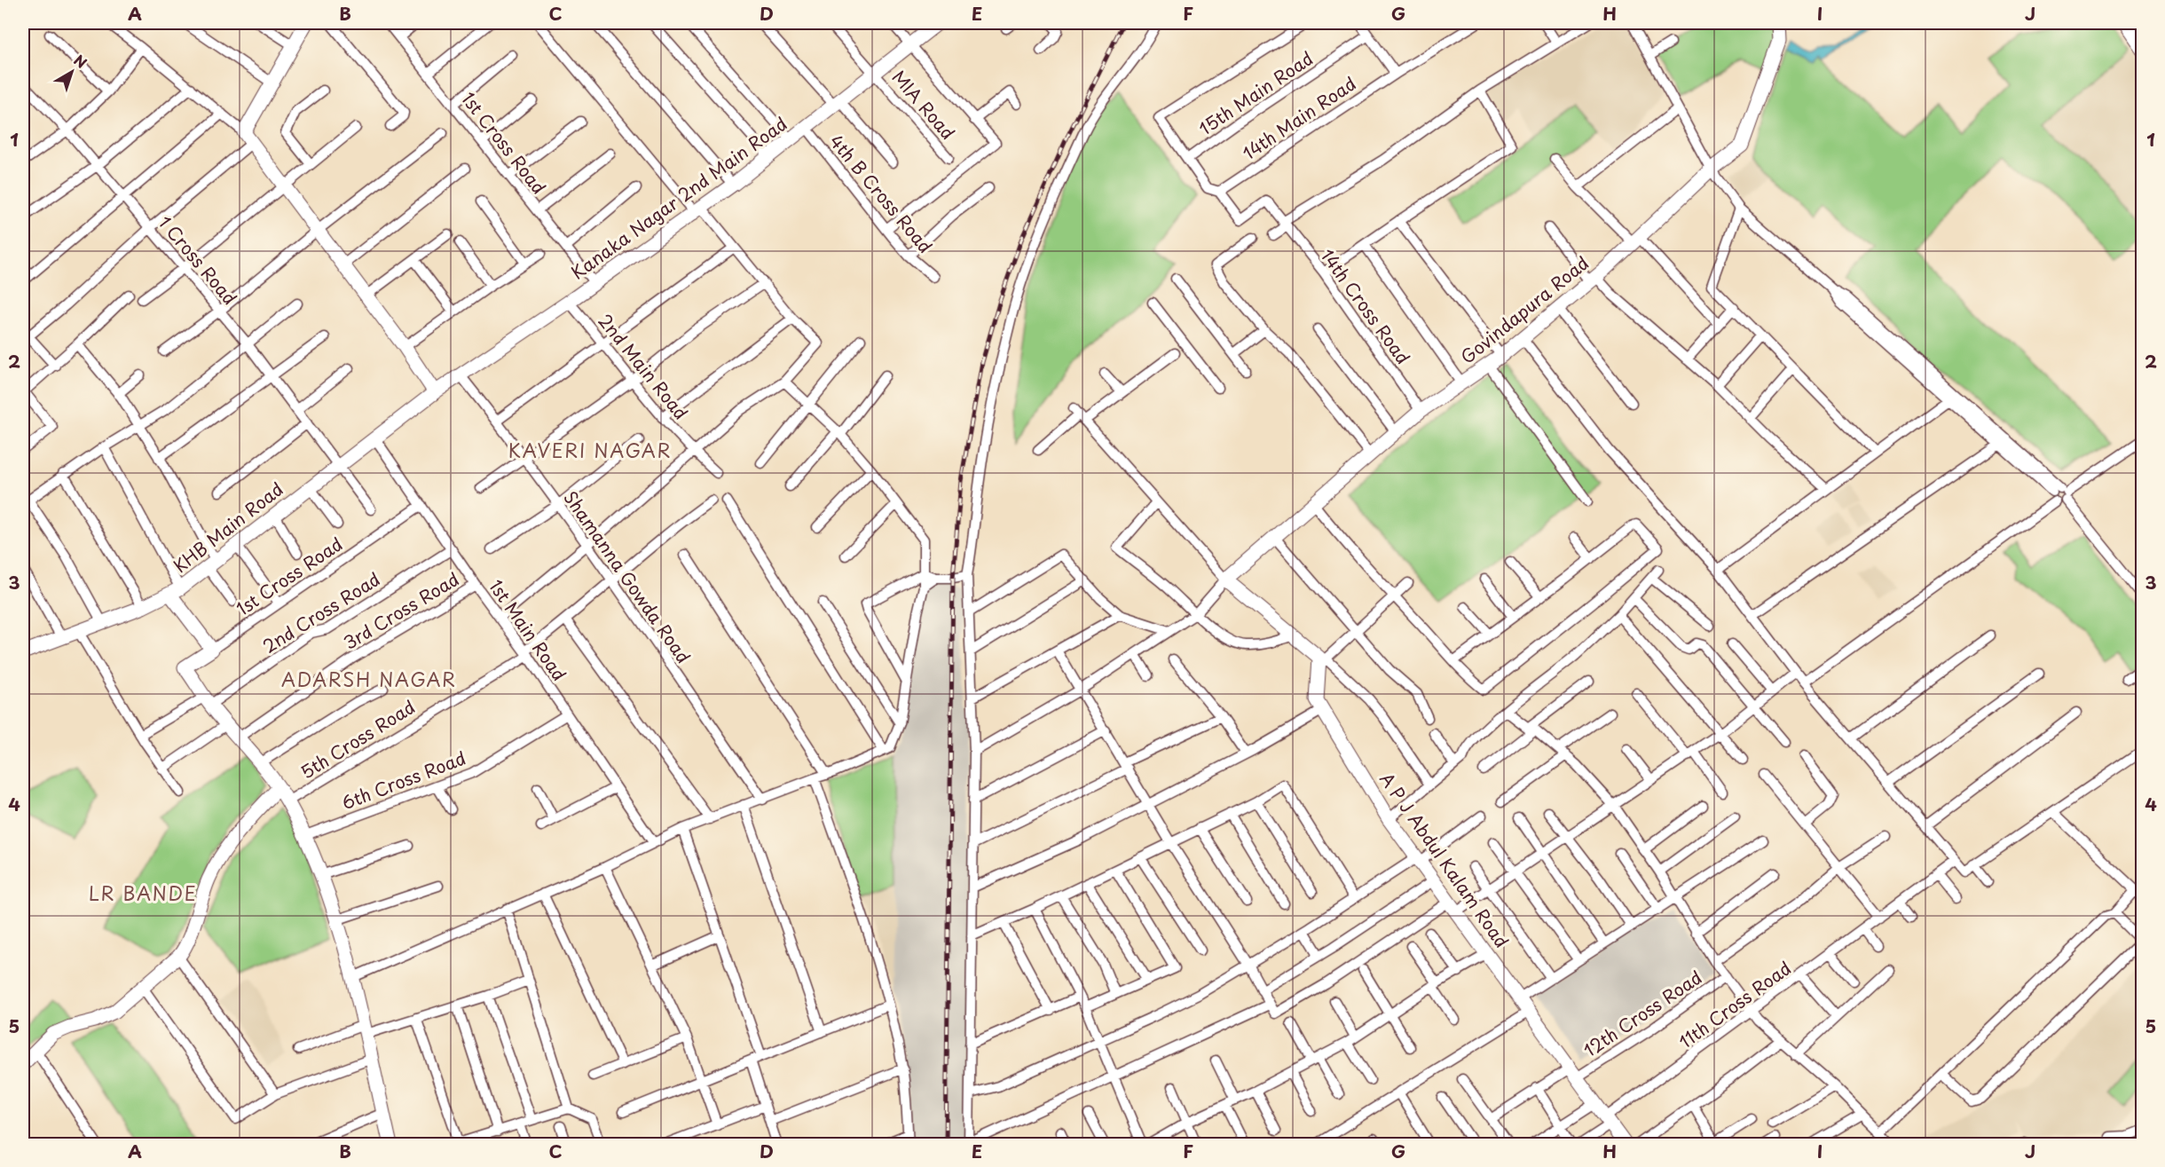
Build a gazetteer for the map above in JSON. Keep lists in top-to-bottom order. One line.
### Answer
{"streets":{"street":["15th Main Road","MIA Road","14th Main Road","1st Cross Road","4th B Cross Road","Kanaka Nagar 2nd Main Road","1 Cross Road","14th Cross Road","Govindapura Road","2nd Main Road","KHB Main Road","Shamanna Gowda Road","3rd Cross Road","2nd Cross Road","1st Main Road","5th Cross Road","6th Cross Road","A P J Abdul Kalam Road","11th Cross Road","12th Cross Road"]},"crossings":[["MIA Road","Kanaka Nagar 2nd Main Road"],["1st Cross Road","Kanaka Nagar 2nd Main Road"],["1st Cross Road","1st Main Road"],["4th B Cross Road","Kanaka Nagar 2nd Main Road"],["Kanaka Nagar 2nd Main Road","2nd Main Road"],["Kanaka Nagar 2nd Main Road","KHB Main Road"],["Kanaka Nagar 2nd Main Road","Shamanna Gowda Road"],["1 Cross Road","KHB Main Road"],["14th Cross Road","Govindapura Road"],["KHB Main Road","1st Main Road"],["Shamanna Gowda Road","5th Cross Road"],["3rd Cross Road","1st Main Road"],["2nd Cross Road","1st Main Road"],["1st Main Road","5th Cross Road"],["1st Main Road","6th Cross Road"],["A P J Abdul Kalam Road","11th Cross Road"],["A P J Abdul Kalam Road","12th Cross Road"]],"districts":["KAVERI NAGAR","ADARSH NAGAR","LR BANDE"],"north":"top right","grid":{"columns":["A","B","C","D","E","F","G","H","I","J"],"rows":["1","2","3","4","5"]}}
